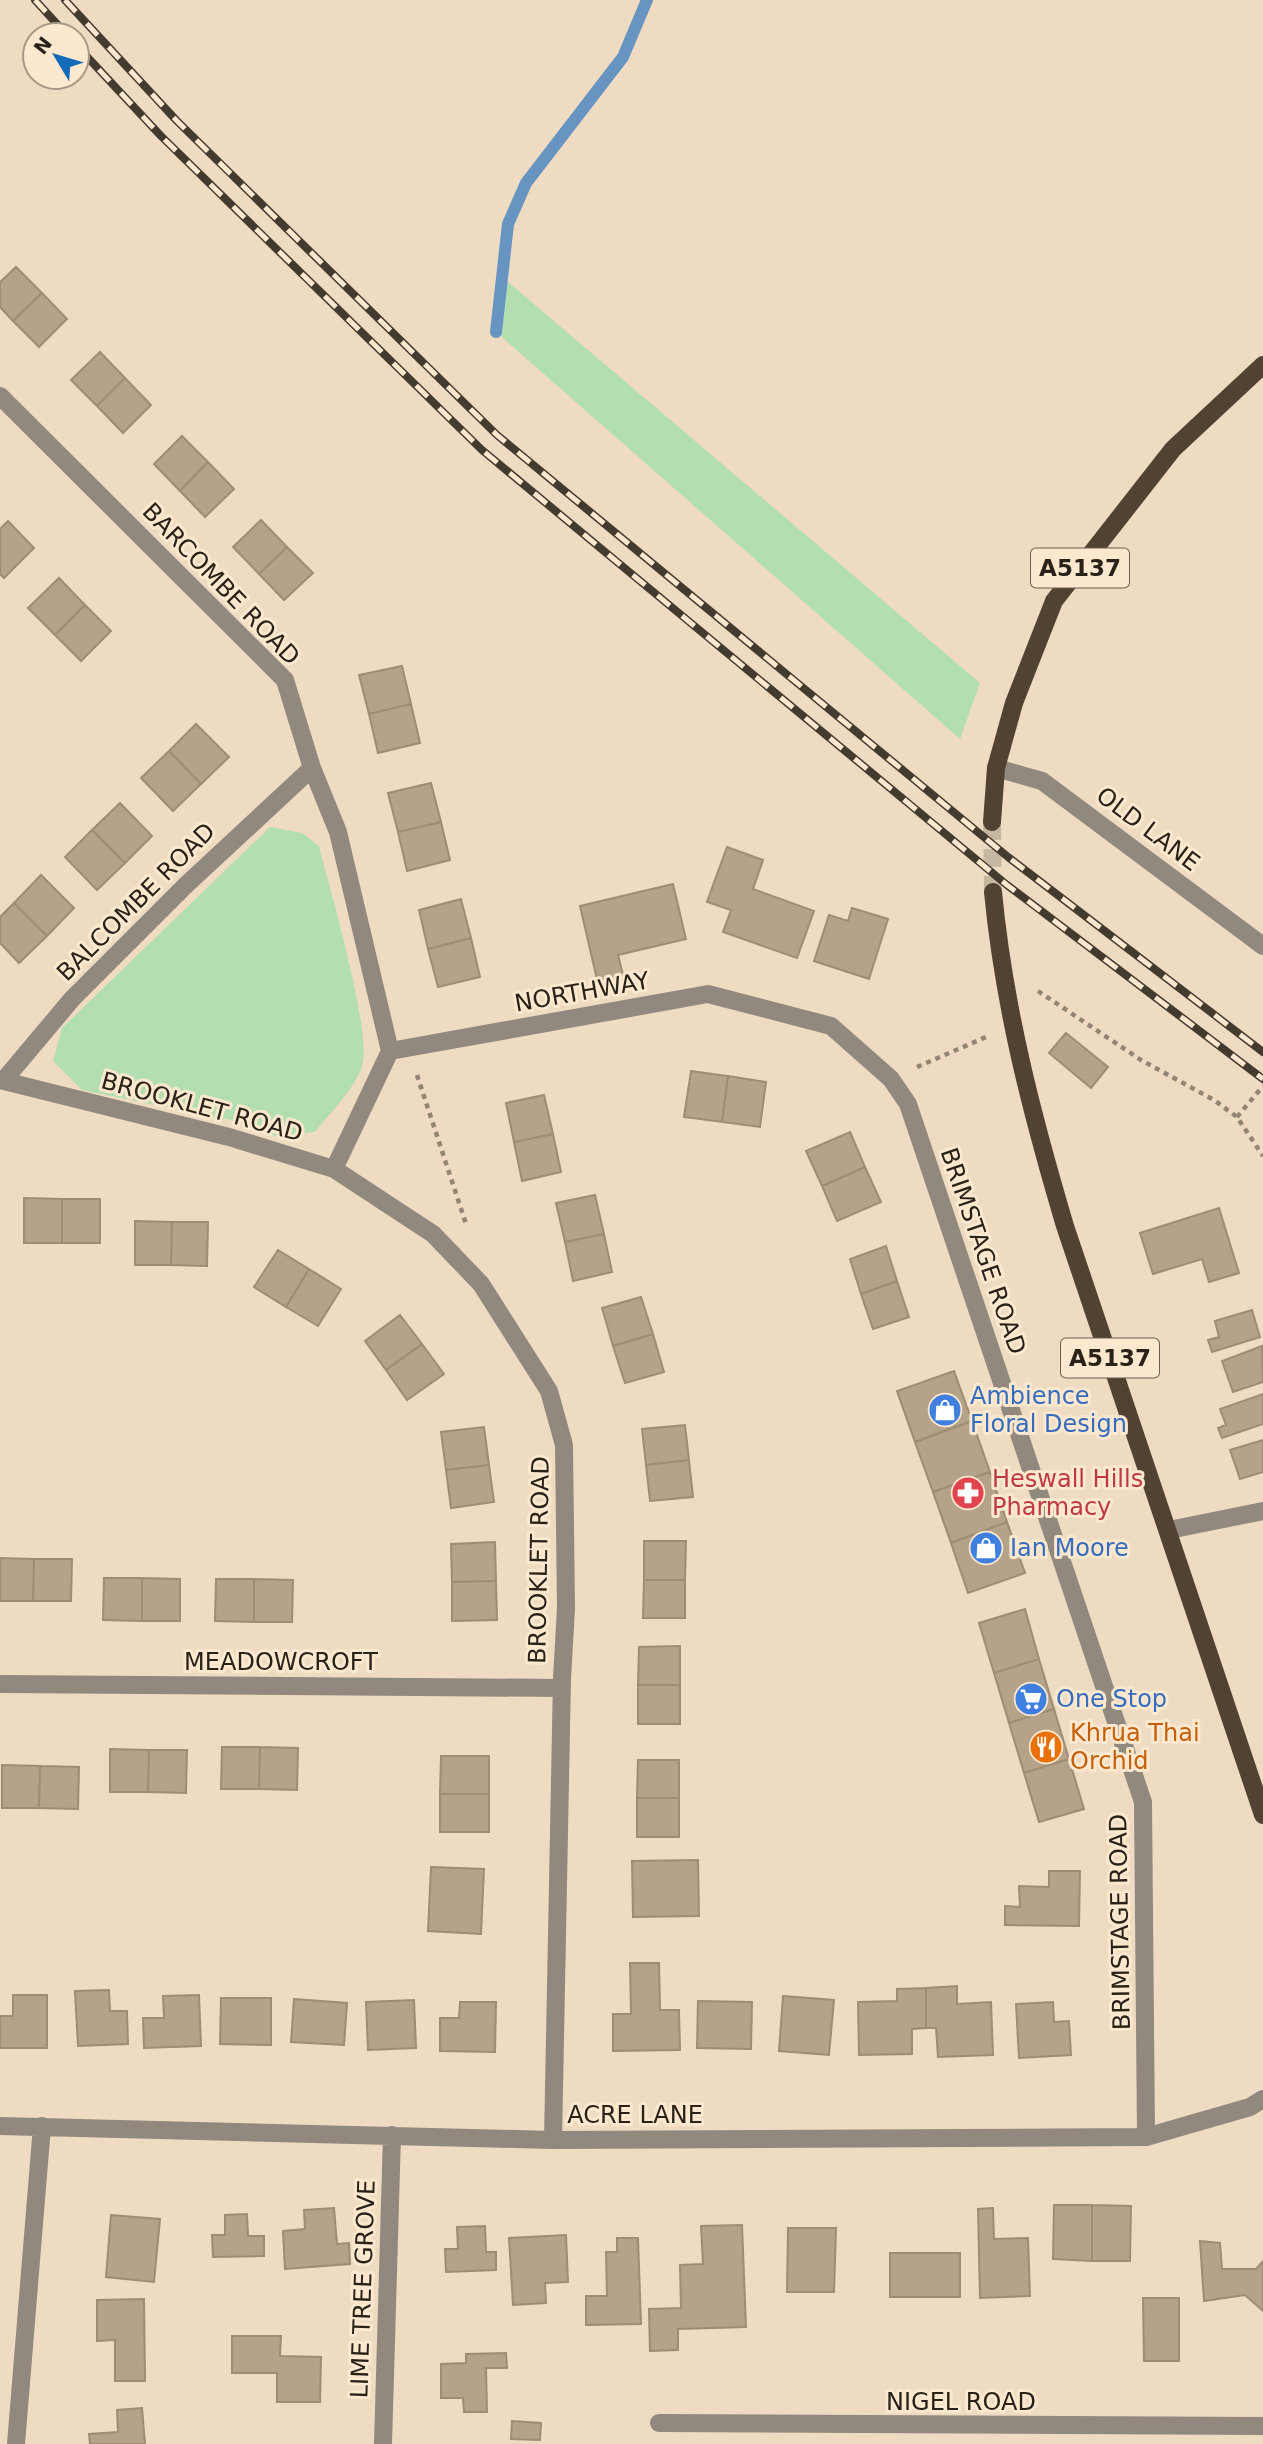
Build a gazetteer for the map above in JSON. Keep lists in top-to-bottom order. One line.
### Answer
{"streets":{"main road":["A5137"],"street":["BARCOMBE ROAD","OLD LANE","BALCOMBE ROAD","NORTHWAY","BROOKLET ROAD","BRIMSTAGE ROAD","MEADOWCROFT","ACRE LANE","LIME TREE GROVE","NIGEL ROAD"]},"crossings":[["A5137","OLD LANE"],["BARCOMBE ROAD","BALCOMBE ROAD"],["BARCOMBE ROAD","NORTHWAY"],["BALCOMBE ROAD","BROOKLET ROAD"],["NORTHWAY","BRIMSTAGE ROAD"],["BROOKLET ROAD","MEADOWCROFT"],["BROOKLET ROAD","ACRE LANE"],["BRIMSTAGE ROAD","ACRE LANE"],["ACRE LANE","LIME TREE GROVE"]],"places":{"shop":["Ambience Floral Design","Ian Moore"],"pharmacy":["Heswall Hills Pharmacy"],"supermarket":["One Stop"],"restaurant":["Khrua Thai Orchid"]},"north":"top left"}
